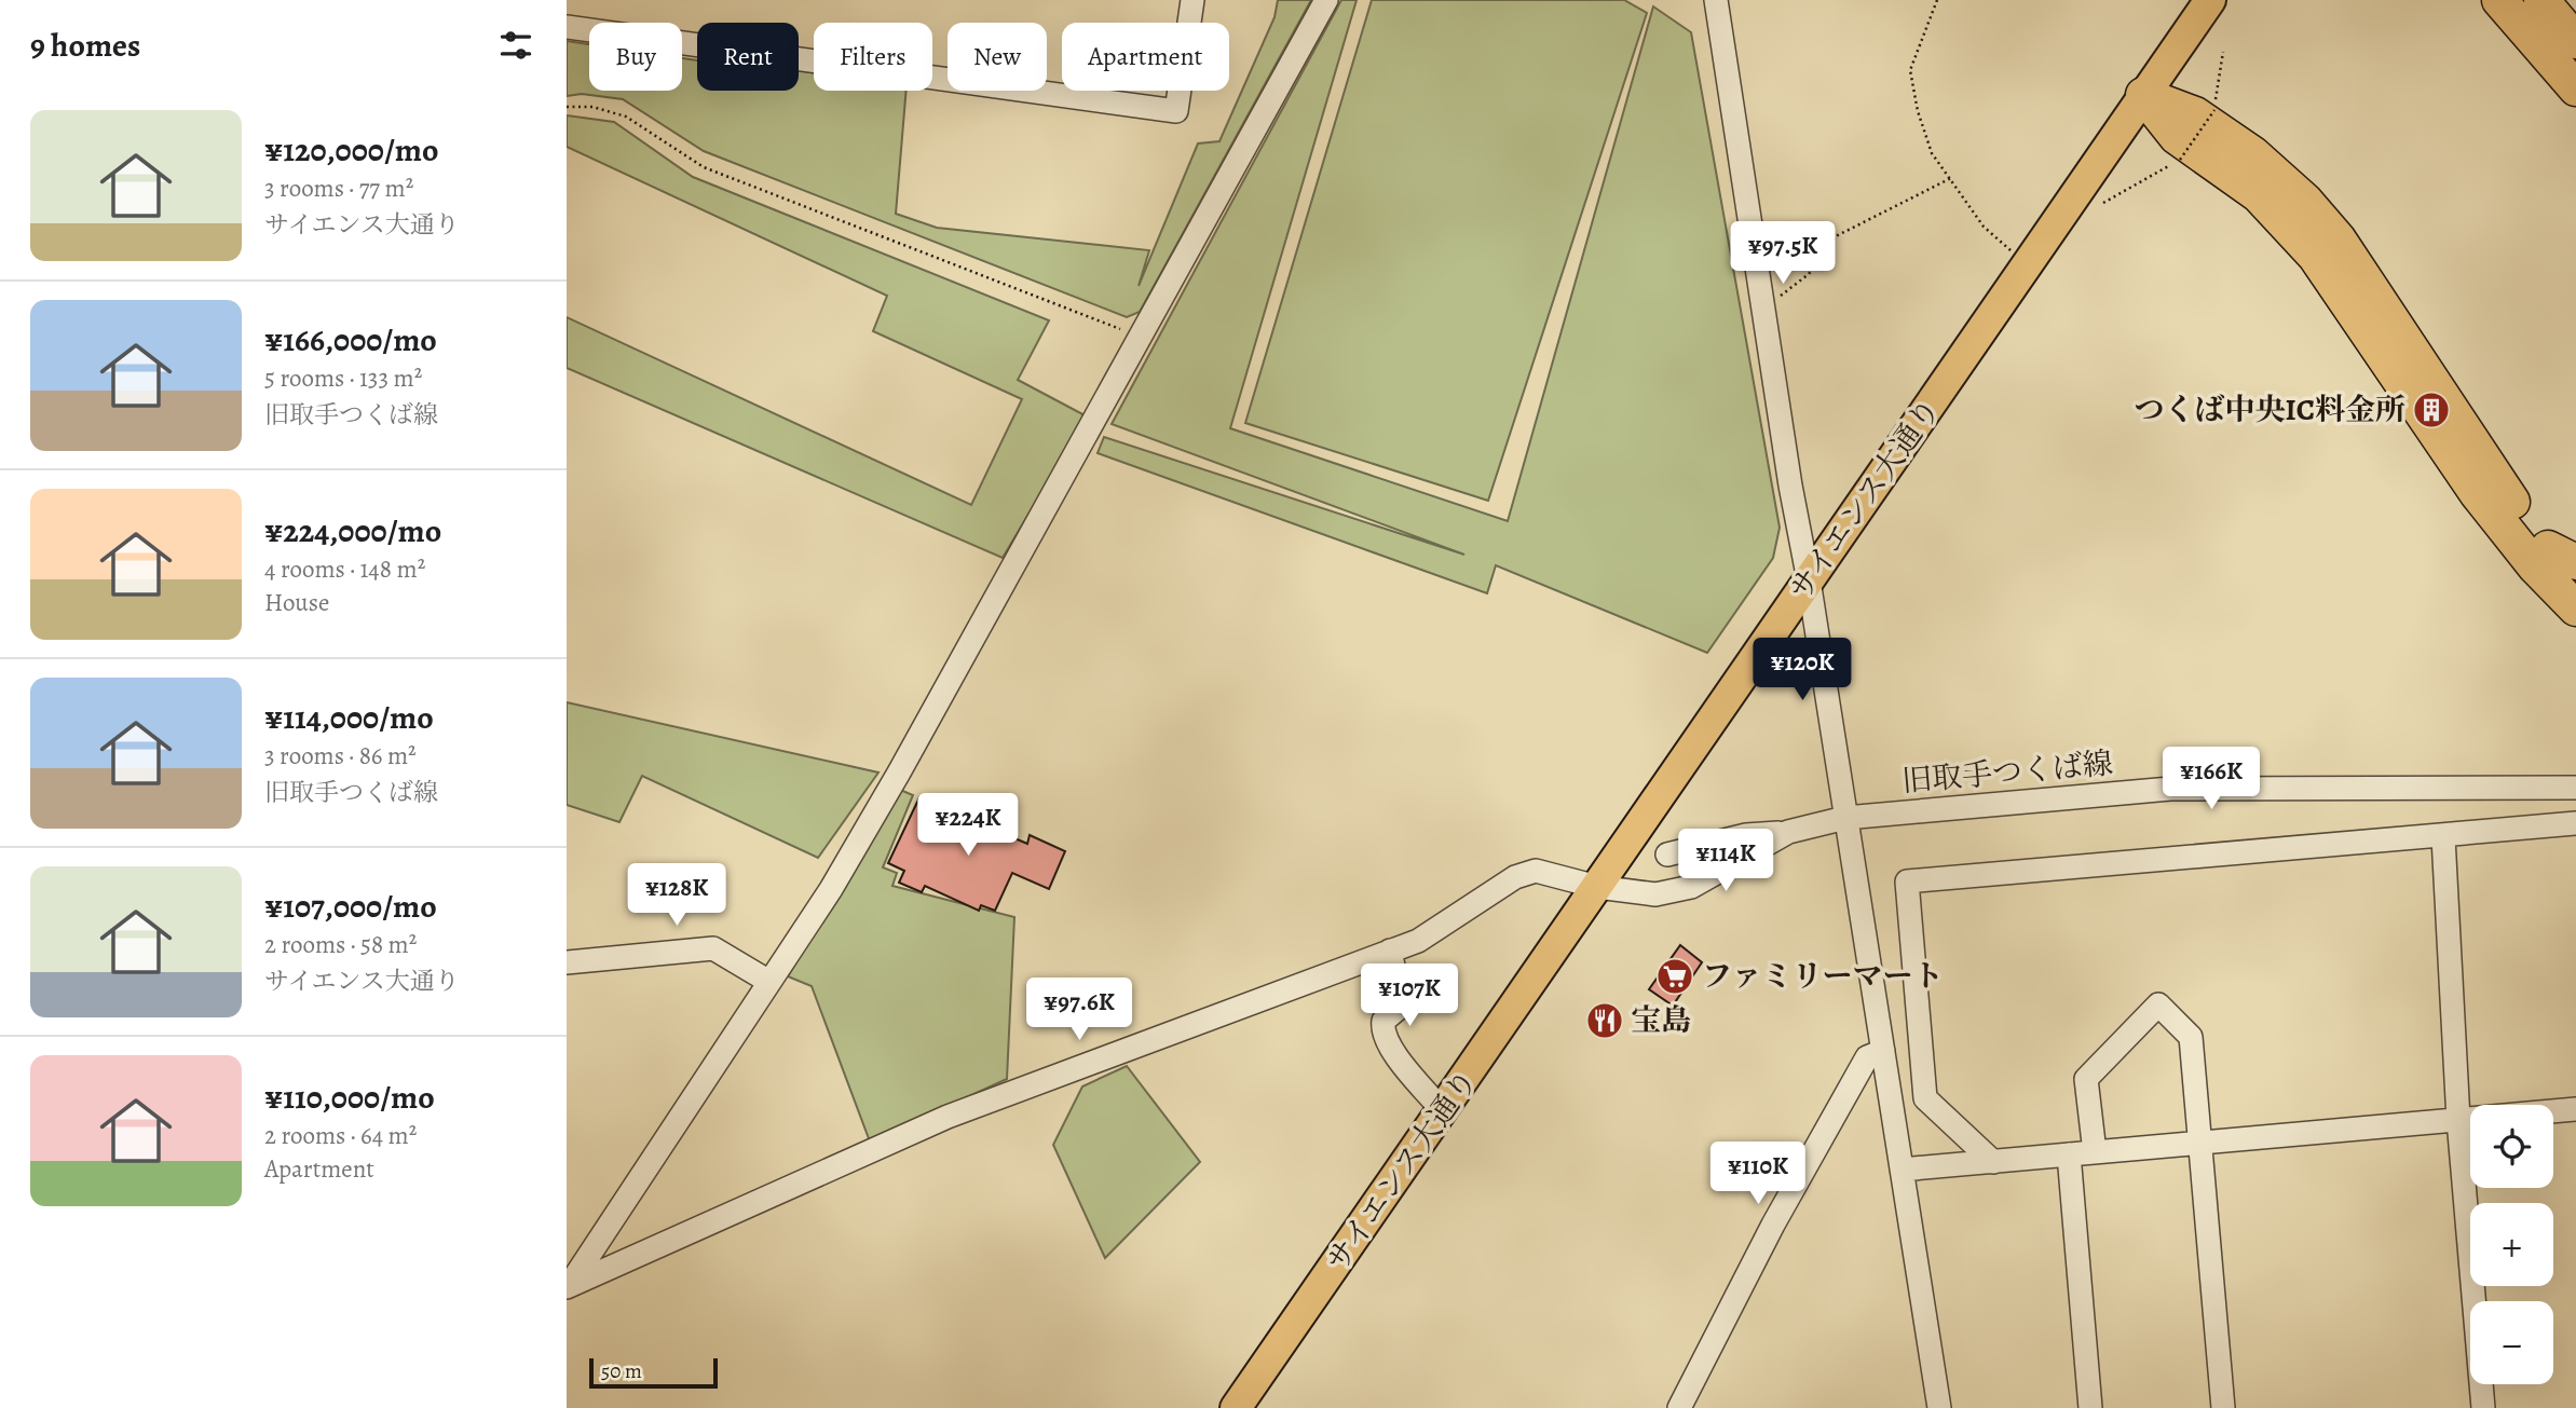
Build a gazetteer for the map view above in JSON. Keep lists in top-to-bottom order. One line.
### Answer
{"streets":{"main road":["サイエンス大通り"],"street":["旧取手つくば線"]},"crossings":[["サイエンス大通り","旧取手つくば線"]],"places":{"building":["つくば中央IC料金所"],"supermarket":["ファミリーマート"],"restaurant":["宝島"]},"scale_bar":"50 m","page":{"heading":"9 homes","chip":["Buy","Rent","Filters","New","Apartment"],"list":[{"name":"¥120,000/mo","note":"3 rooms · 77 m² · サイエンス大通り"},{"name":"¥166,000/mo","note":"5 rooms · 133 m² · 旧取手つくば線"},{"name":"¥224,000/mo","note":"4 rooms · 148 m² · House"},{"name":"¥114,000/mo","note":"3 rooms · 86 m² · 旧取手つくば線"},{"name":"¥107,000/mo","note":"2 rooms · 58 m² · サイエンス大通り"},{"name":"¥110,000/mo","note":"2 rooms · 64 m² · Apartment"}],"price":["¥97.5K","¥120K","¥166K","¥224K","¥114K","¥128K","¥107K","¥97.6K","¥110K"],"map_buttons":["+","−"],"scale":"50 m"}}
